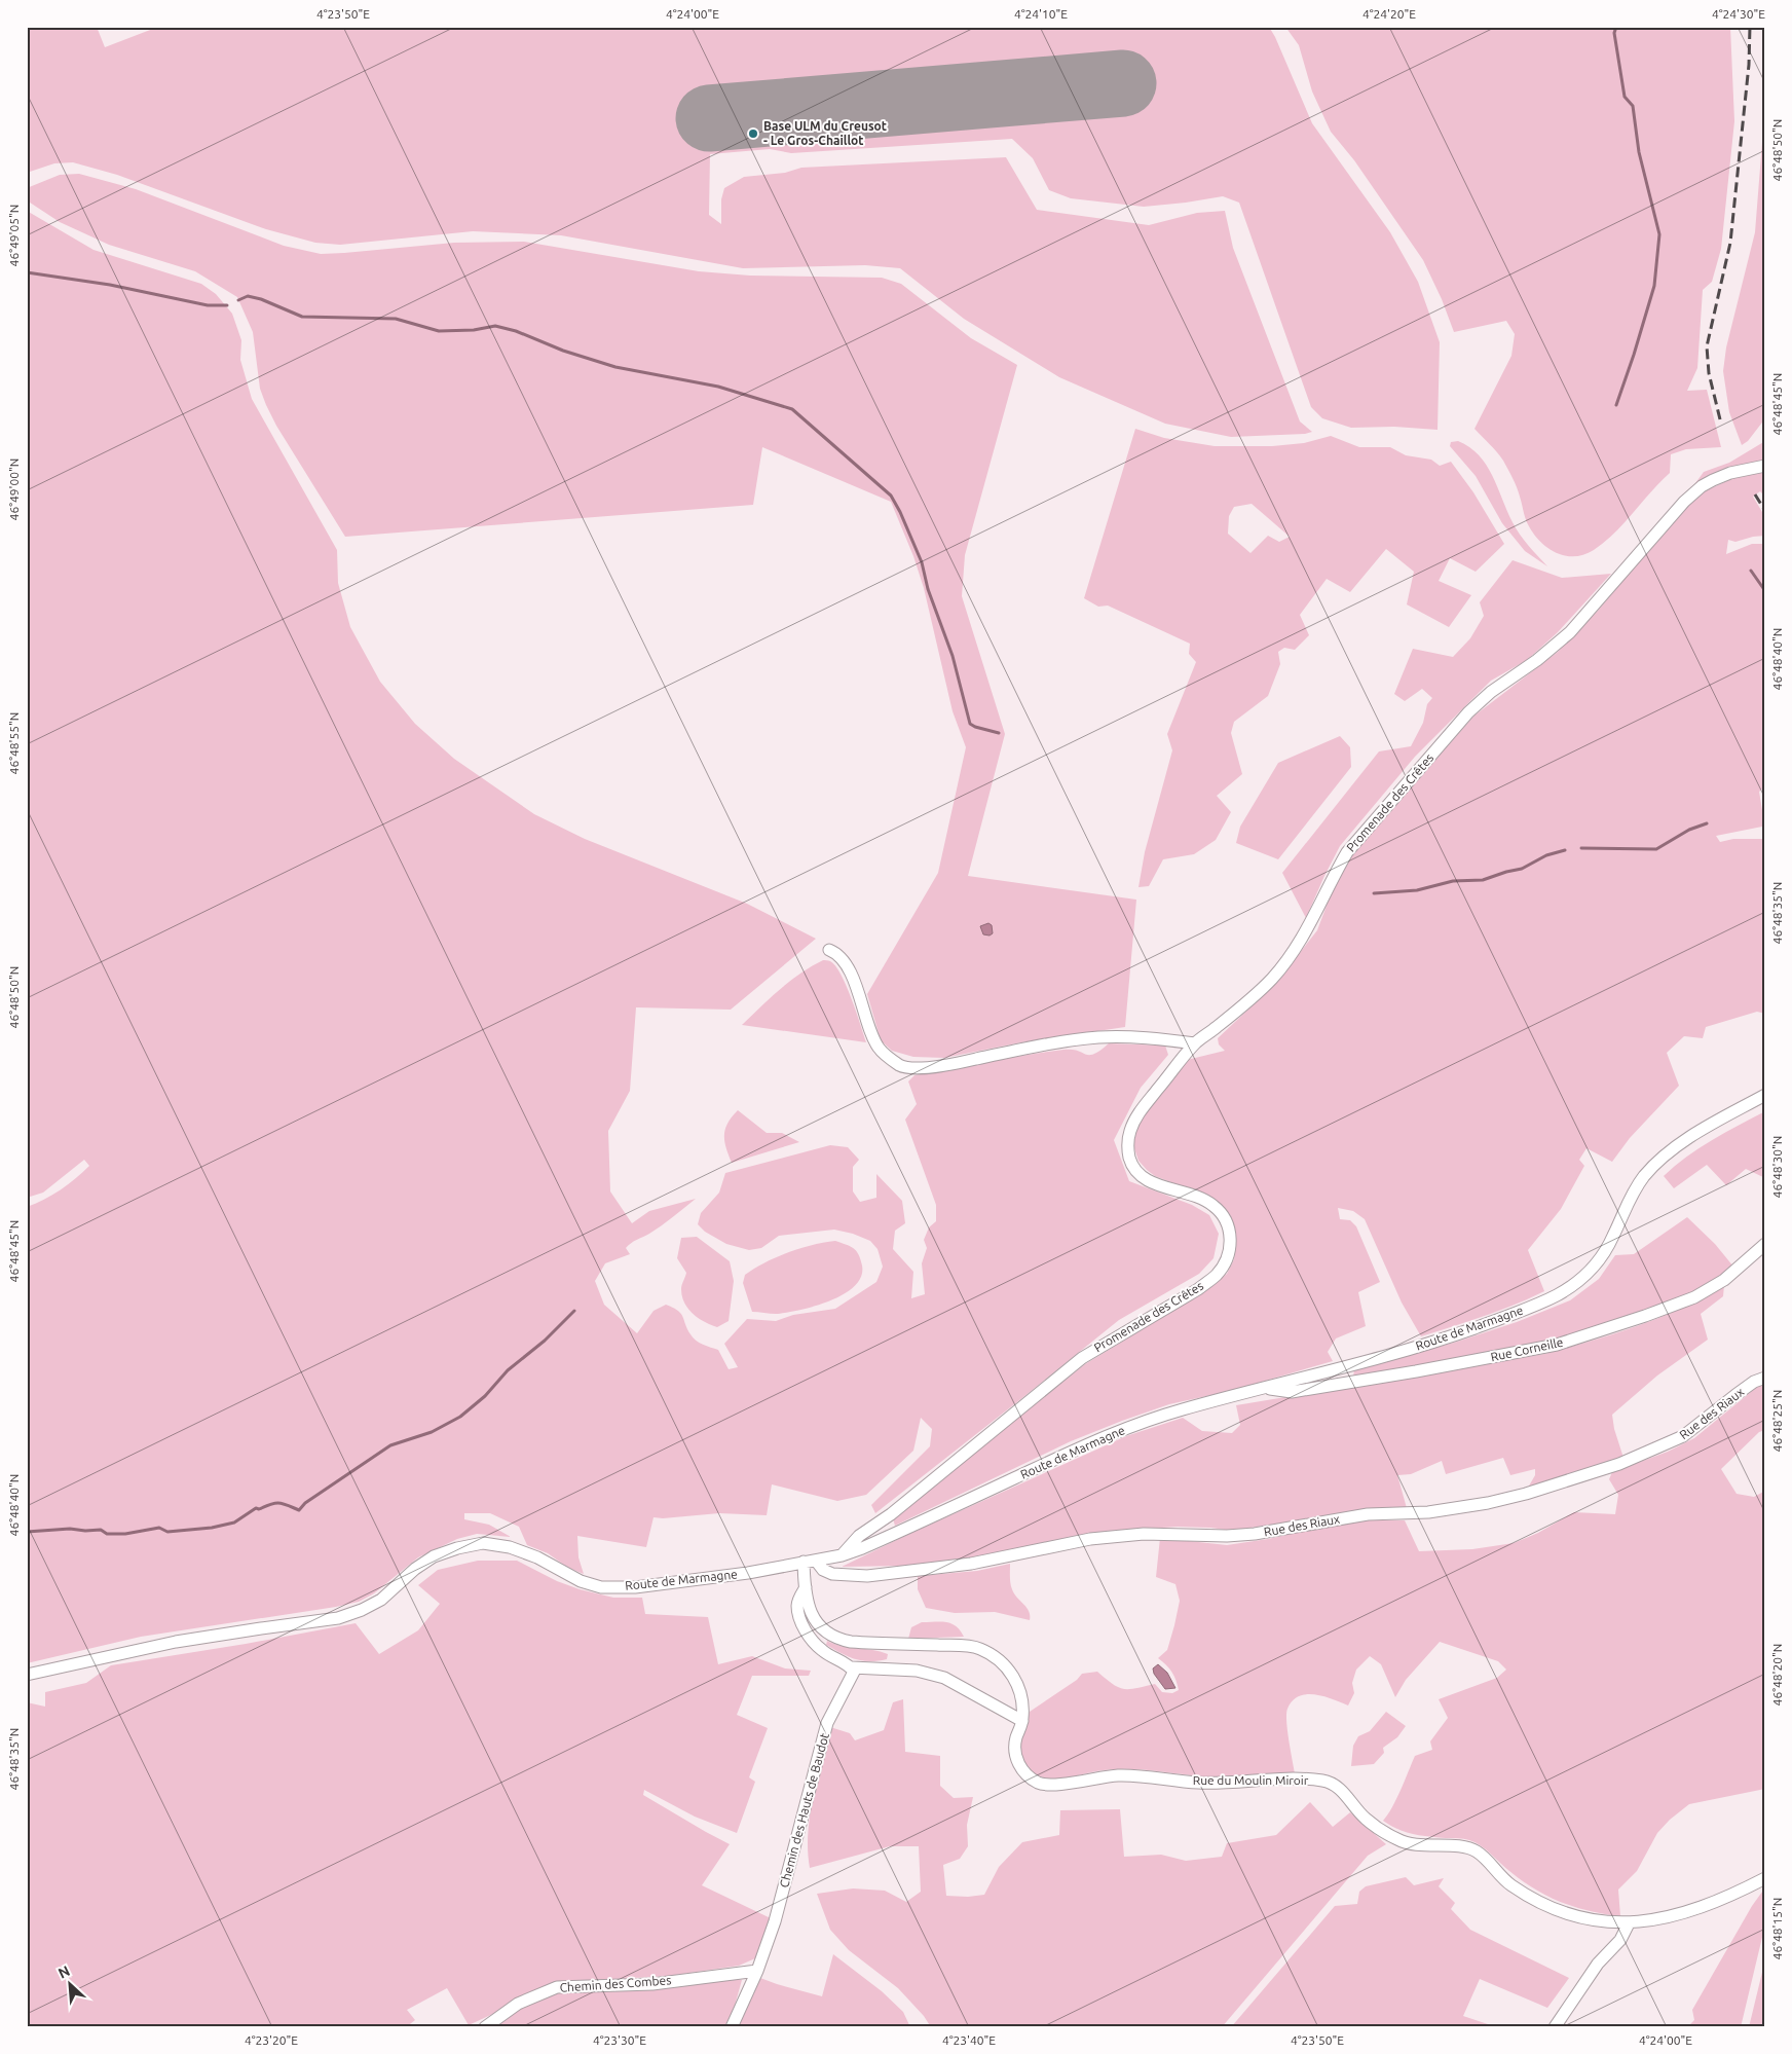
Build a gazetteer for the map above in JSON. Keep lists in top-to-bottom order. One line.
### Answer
{"streets":{"street":["Promenade des Crêtes","Route de Marmagne","Rue Corneille","Rue des Riaux","Rue du Moulin Miroir","Chemin des Hauts de Baudot","Chemin des Combes"]},"crossings":[["Promenade des Crêtes","Route de Marmagne"],["Route de Marmagne","Rue Corneille"],["Route de Marmagne","Rue des Riaux"],["Route de Marmagne","Rue du Moulin Miroir"],["Chemin des Hauts de Baudot","Chemin des Combes"]],"places":["Base ULM du Creusot - Le Gros-Chaillot"],"north":"top left","coordinates":["4°23'50\"E","4°24'00\"E","4°24'10\"E","4°24'20\"E","4°24'30\"E","46°48'50\"N","46°49'05\"N","46°48'45\"N","46°49'00\"N","46°48'40\"N","46°48'55\"N","46°48'35\"N","46°48'30\"N","46°48'25\"N","46°48'20\"N","46°48'15\"N","4°23'20\"E","4°23'30\"E","4°23'40\"E"]}
